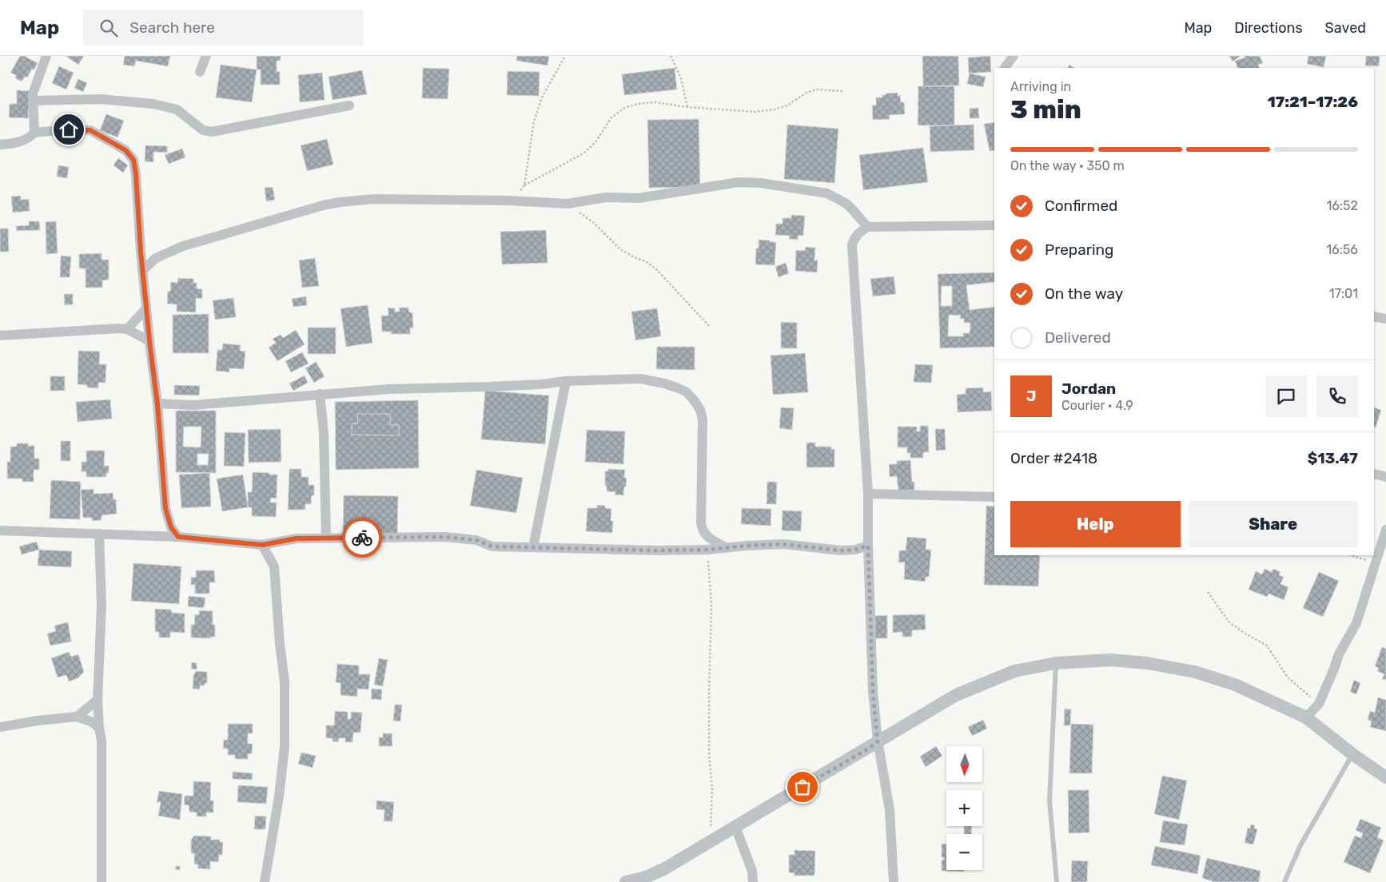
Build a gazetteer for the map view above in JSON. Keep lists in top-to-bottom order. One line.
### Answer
{"north":"bottom","page":{"header":"Map","search":"Search here","nav":["Map","Directions","Saved"],"heading":["3 min","Arriving in","17:21–17:26"],"panel":["Jordan","Courier · 4.9","Order #2418","$13.47"],"bar":"On the way · 350 m","list":[["Confirmed","16:52"],["Preparing","16:56"],["On the way","17:01"],"Delivered"],"round":"J","buttons":["Help","Share"],"map_buttons":["+","−"]}}
